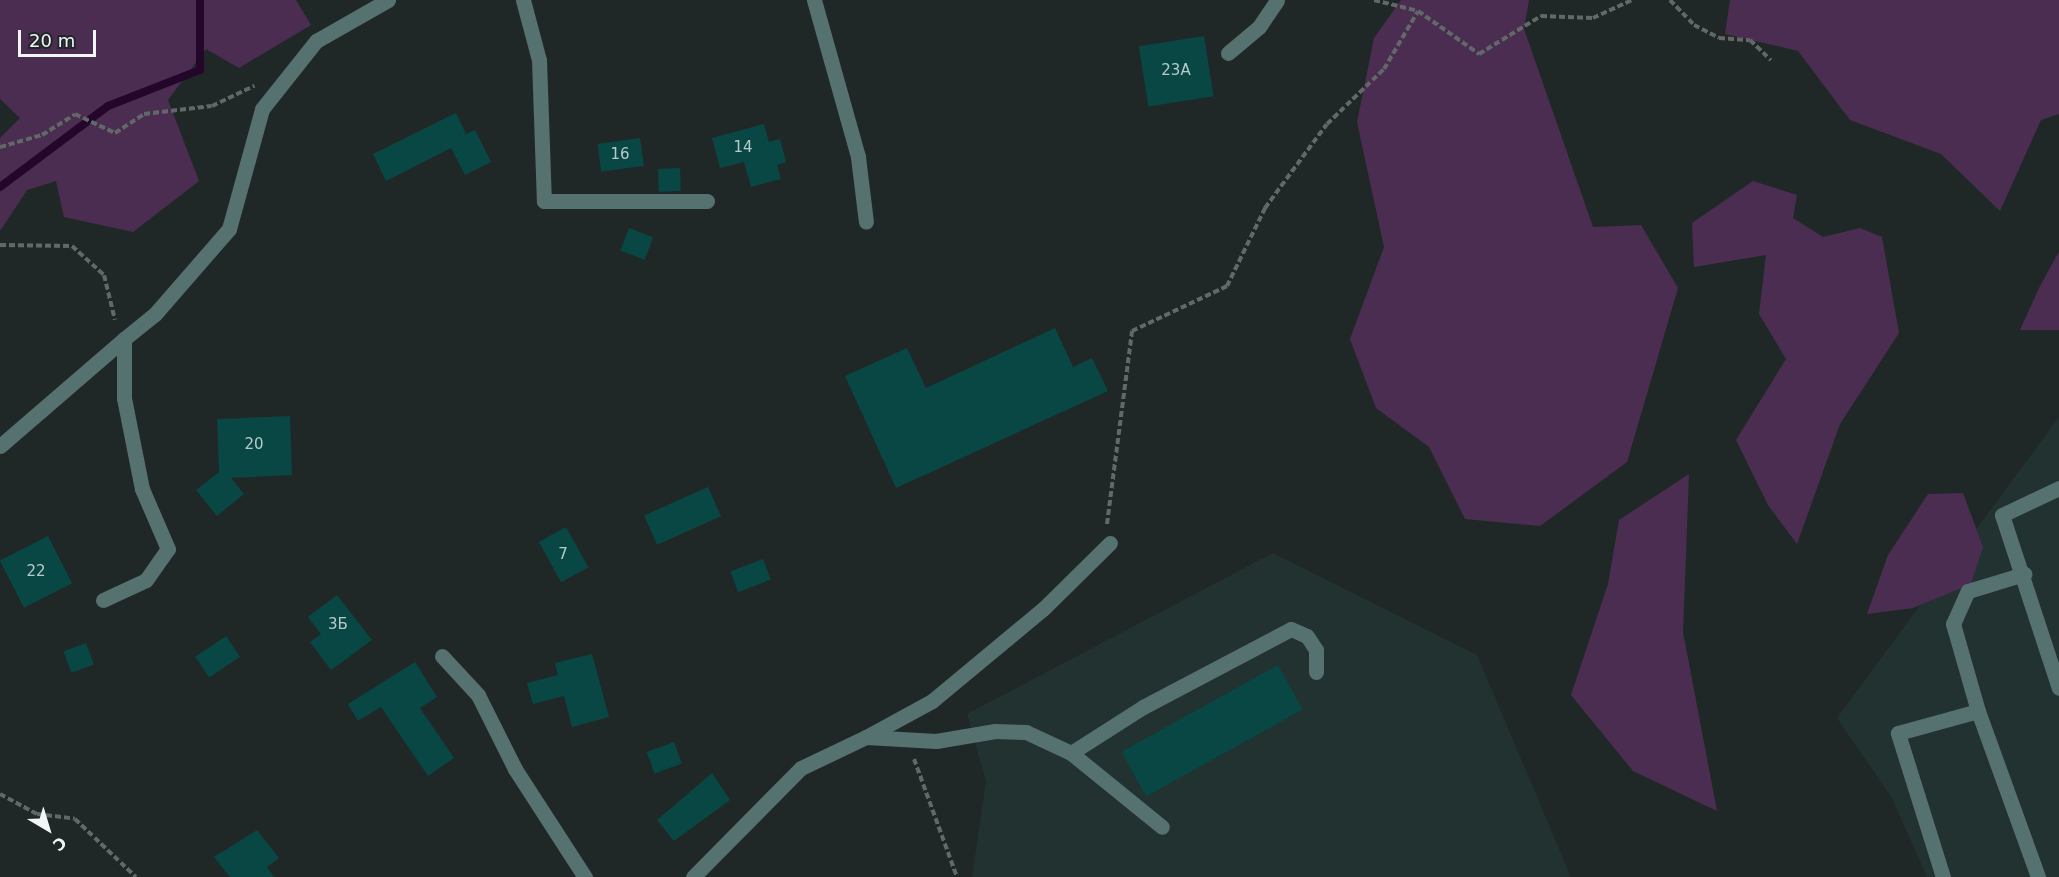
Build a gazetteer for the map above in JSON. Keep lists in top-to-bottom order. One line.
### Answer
{"house_numbers":["23А","14","16","20","7","22","3Б"],"scale_bar":"20 m","north":"bottom right"}
